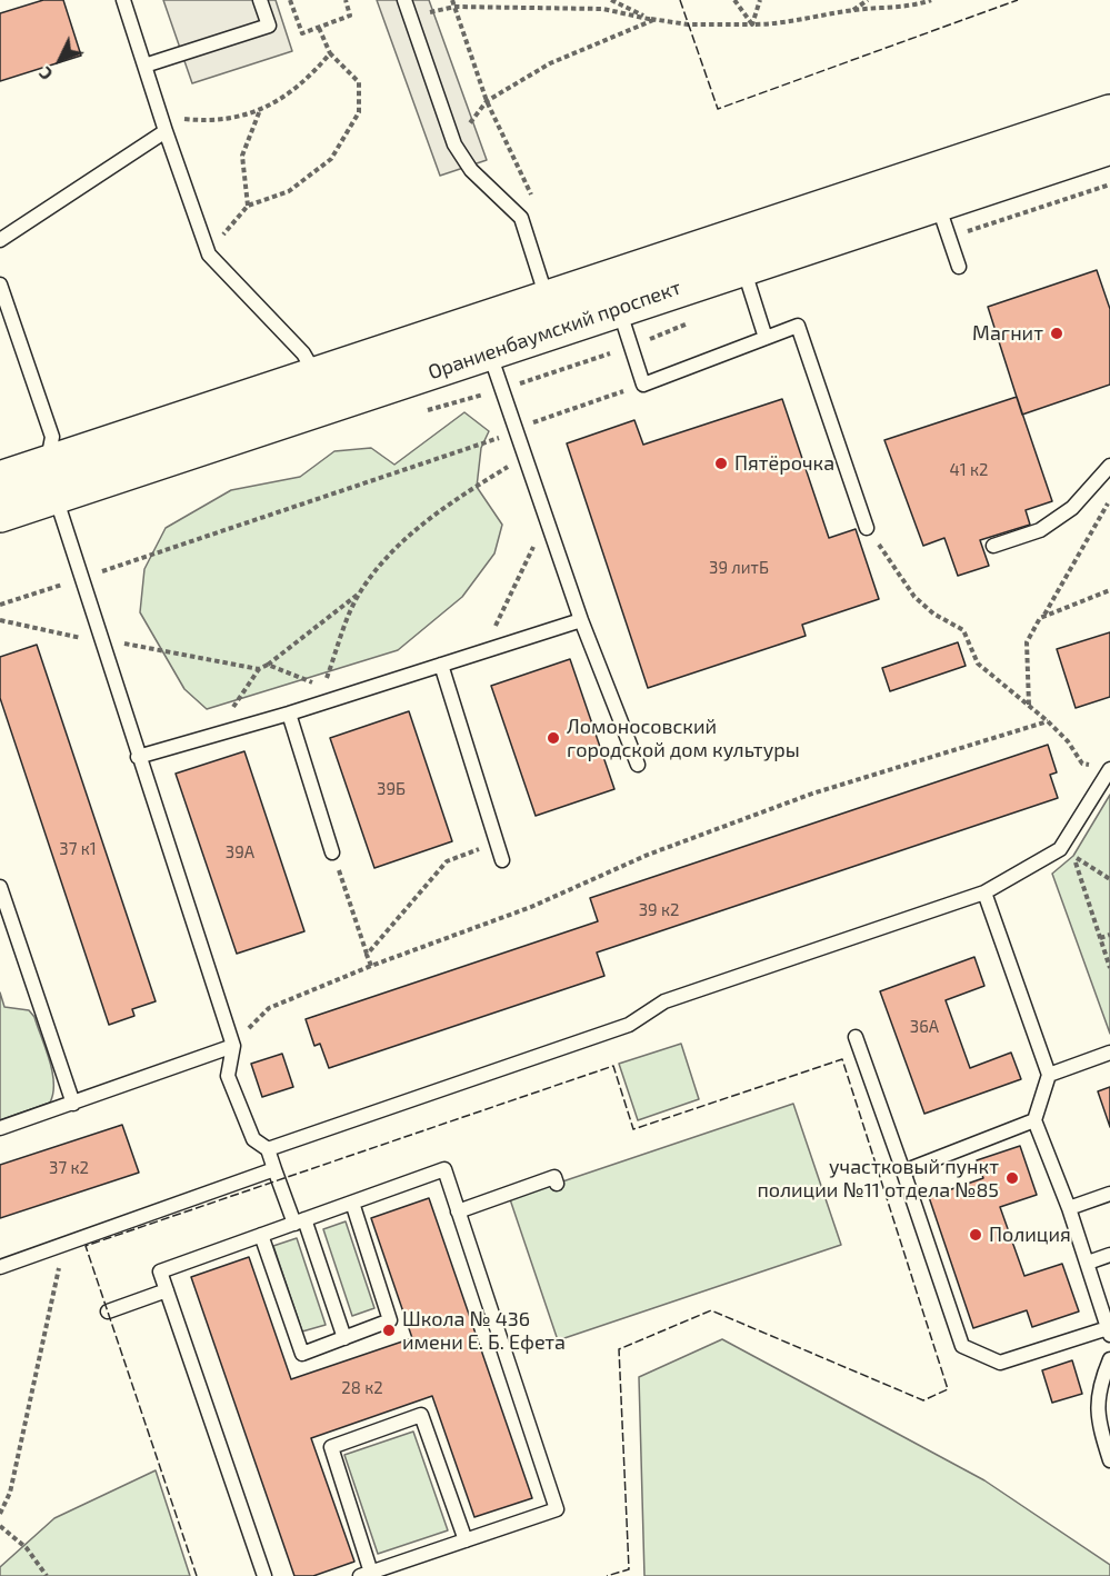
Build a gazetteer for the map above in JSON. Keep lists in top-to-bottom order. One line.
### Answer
{"streets":{"main road":["Ораниенбаумский проспект"]},"places":["Магнит","Пятёрочка","Ломоносовский городской дом культуры","участковый пункт полиции №11 отдела №85","Полиция","Школа № 436 имени Е. Б. Ефета"],"house_numbers":["41 к2","39 литБ","39Б","37 к1","39А","39 к2","36А","37 к2","28 к2"],"north":"bottom left"}
